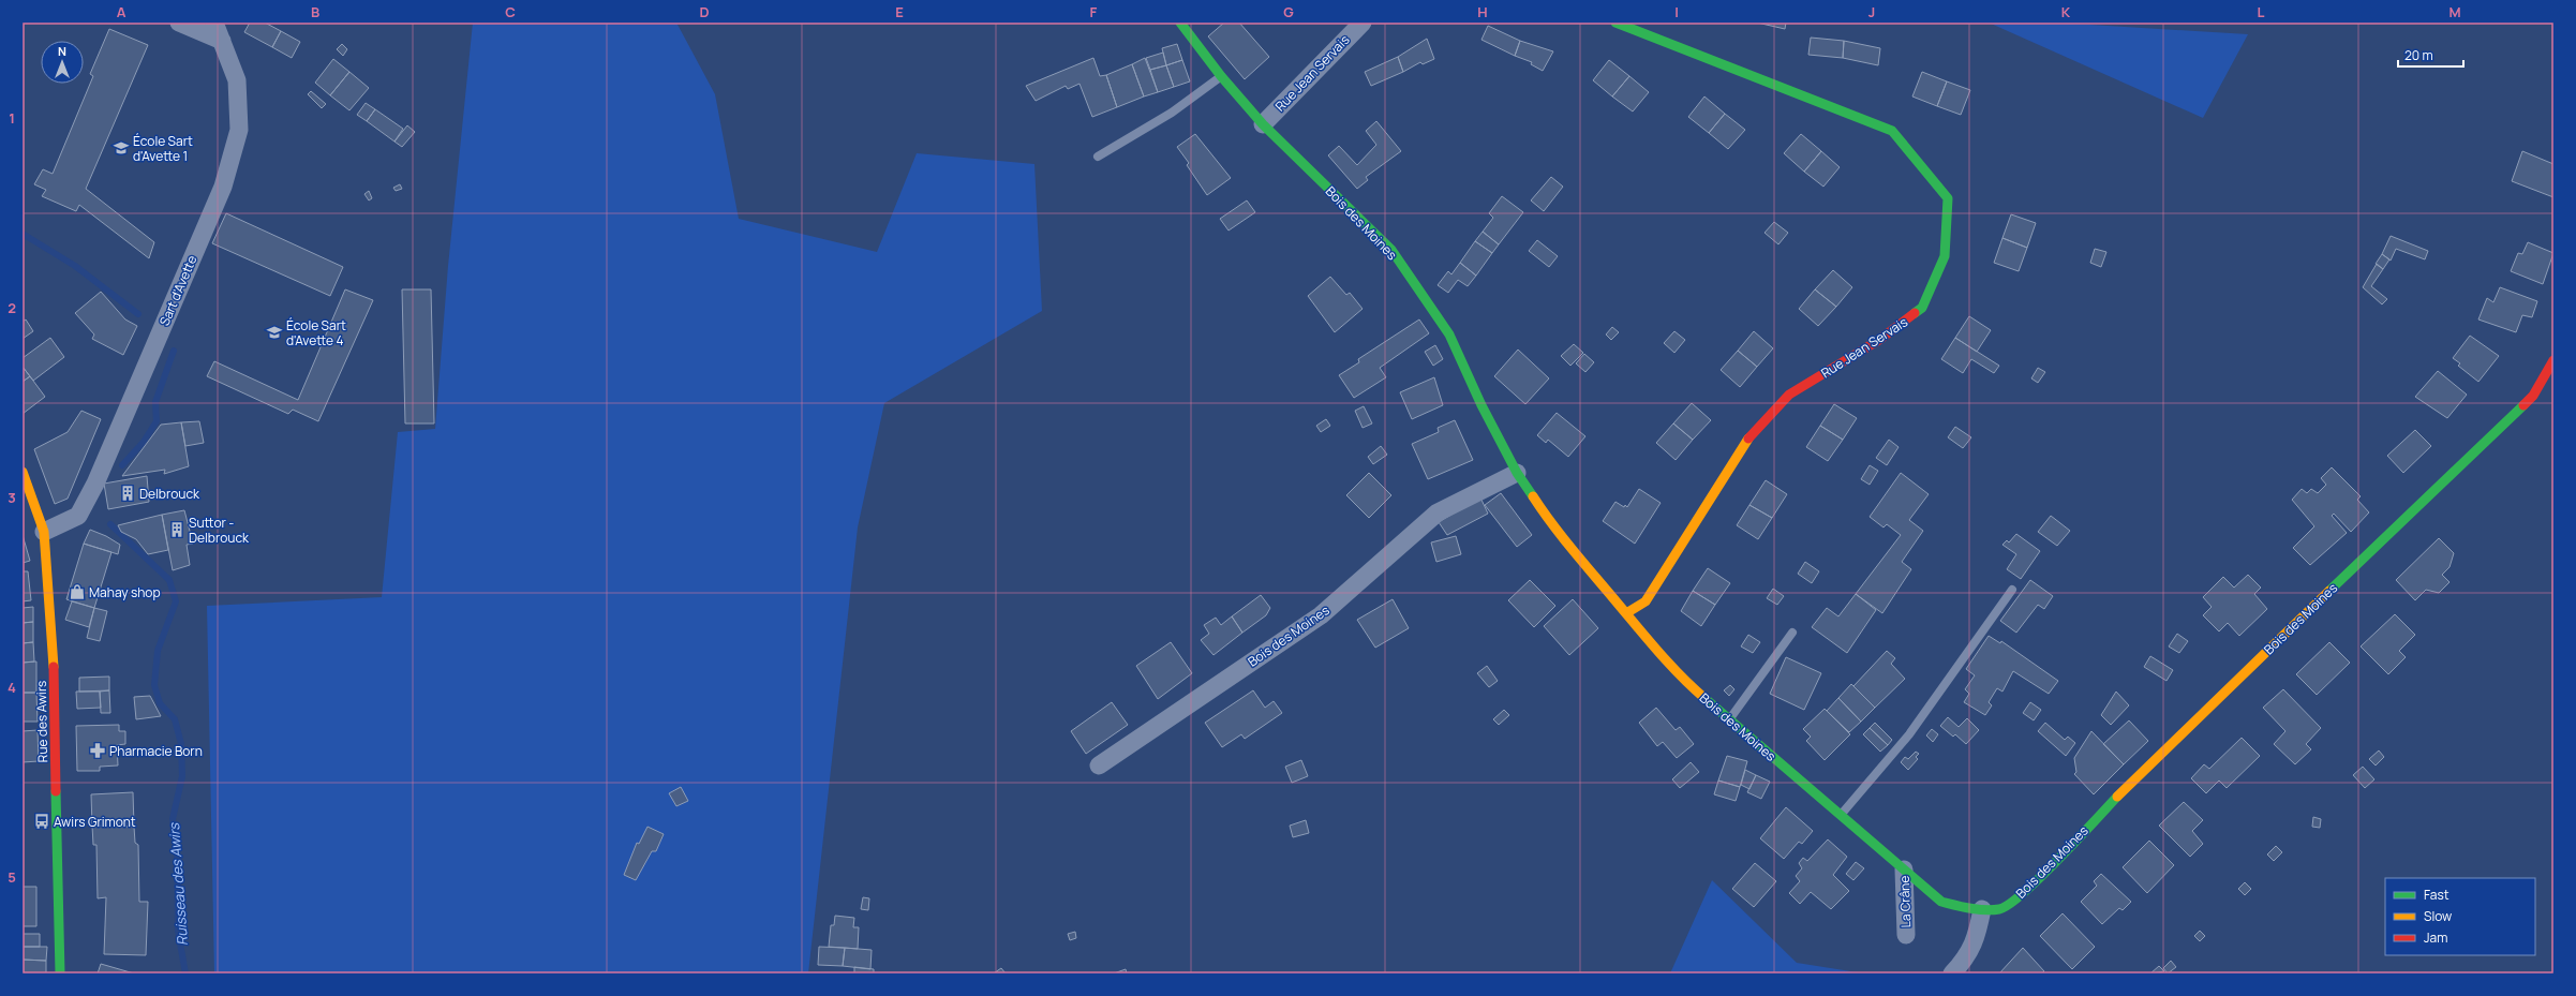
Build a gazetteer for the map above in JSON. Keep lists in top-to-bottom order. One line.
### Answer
{"streets":{"street":["Rue Jean Servais","Bois des Moines","Sart d'Avette","Rue des Awirs","La Crâne"]},"crossings":[["Rue Jean Servais","Bois des Moines"],["Bois des Moines","La Crâne"],["Sart d'Avette","Rue des Awirs"]],"water":["Ruisseau des Awirs"],"places":{"school or university":["École Sart d'Avette 1","École Sart d'Avette 4"],"building":["Delbrouck","Suttor - Delbrouck"],"shop":["Mahay shop"],"pharmacy":["Pharmacie Born"],"bus stop":["Awirs Grimont"]},"legend":["Fast","Slow","Jam"],"scale_bar":"20 m","north":"top","grid":{"columns":["A","B","C","D","E","F","G","H","I","J","K","L","M"],"rows":["1","2","3","4","5"]}}
